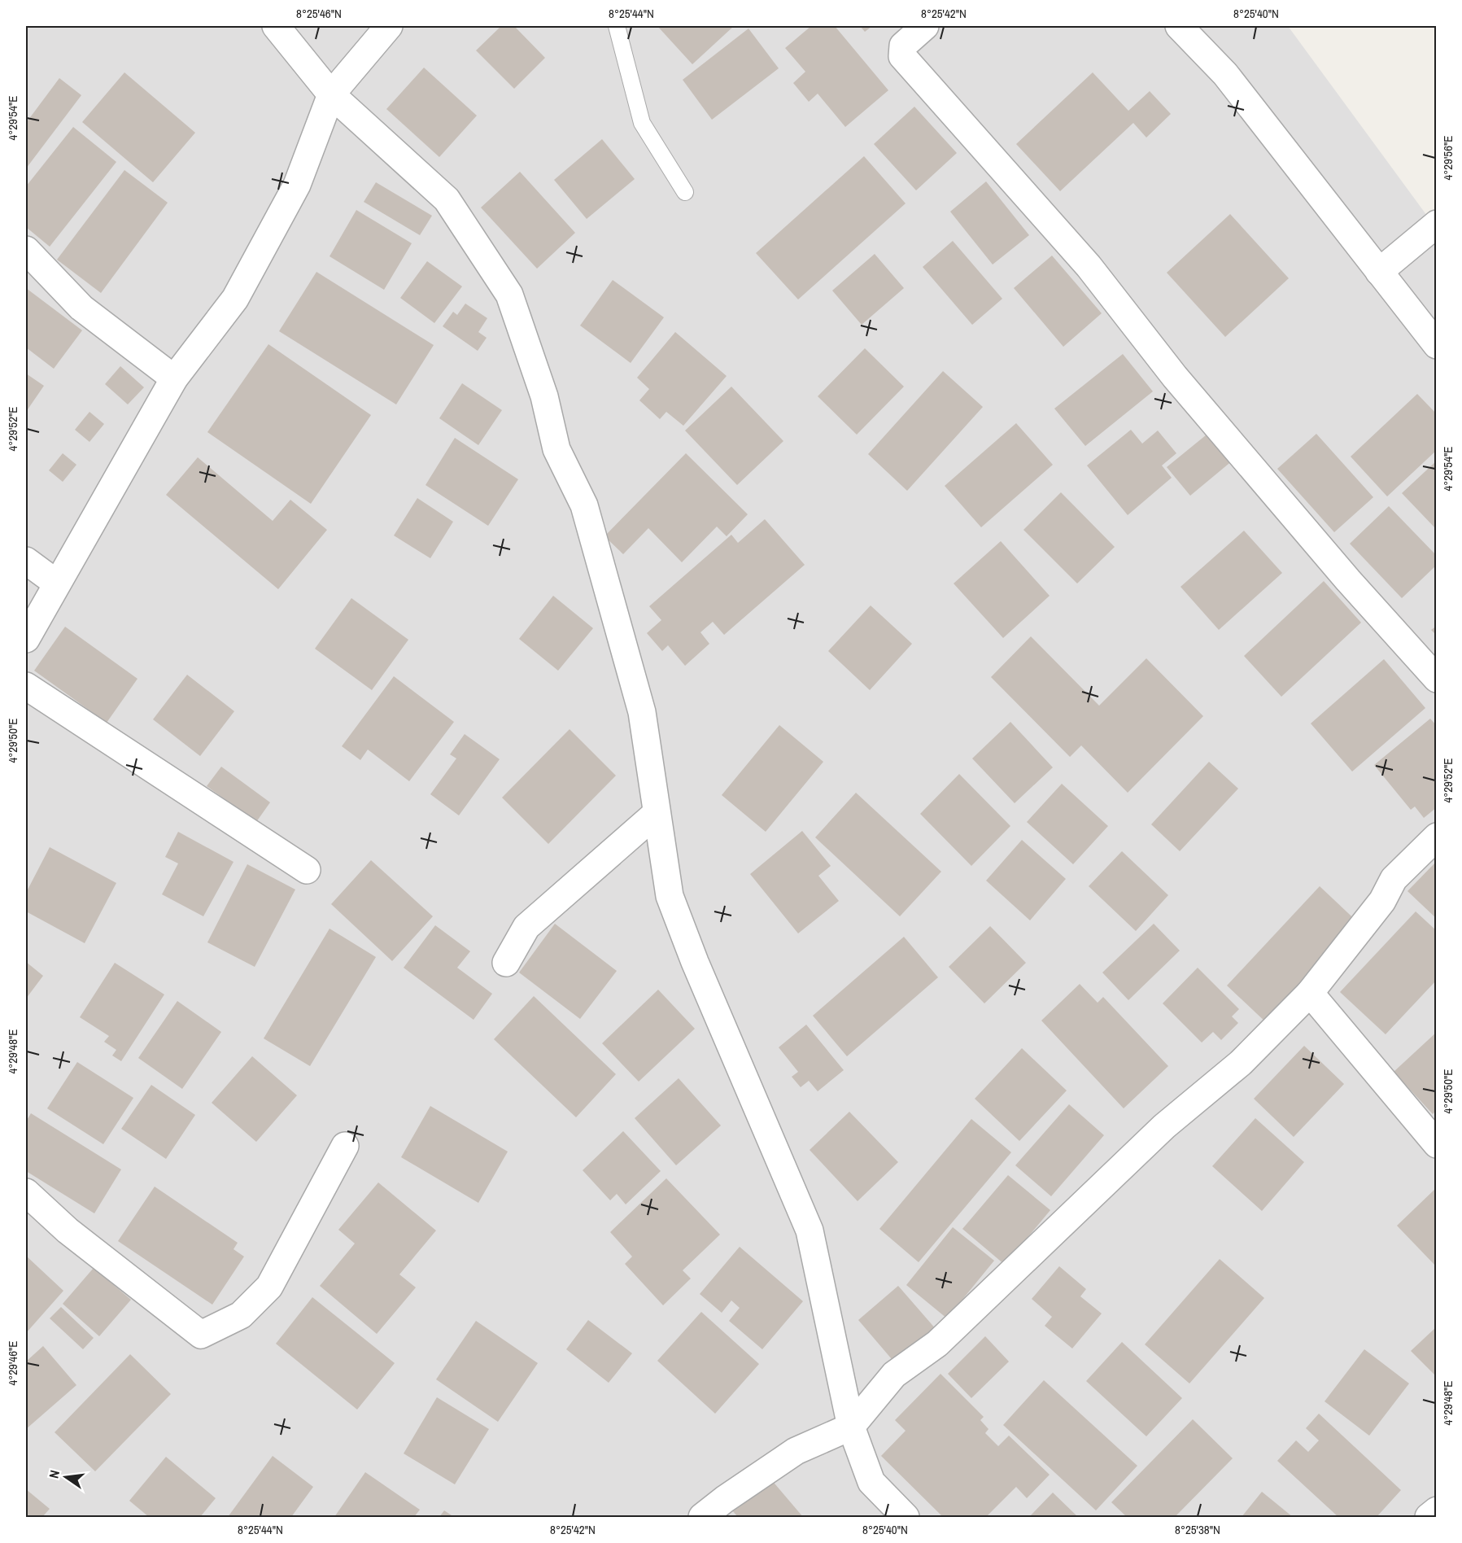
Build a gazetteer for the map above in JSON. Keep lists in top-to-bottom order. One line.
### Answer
{"north":"left","coordinates":["8°25'46\"N","8°25'44\"N","8°25'42\"N","8°25'40\"N","4°29'54\"E","4°29'56\"E","4°29'52\"E","4°29'50\"E","4°29'48\"E","4°29'46\"E","8°25'38\"N"]}
